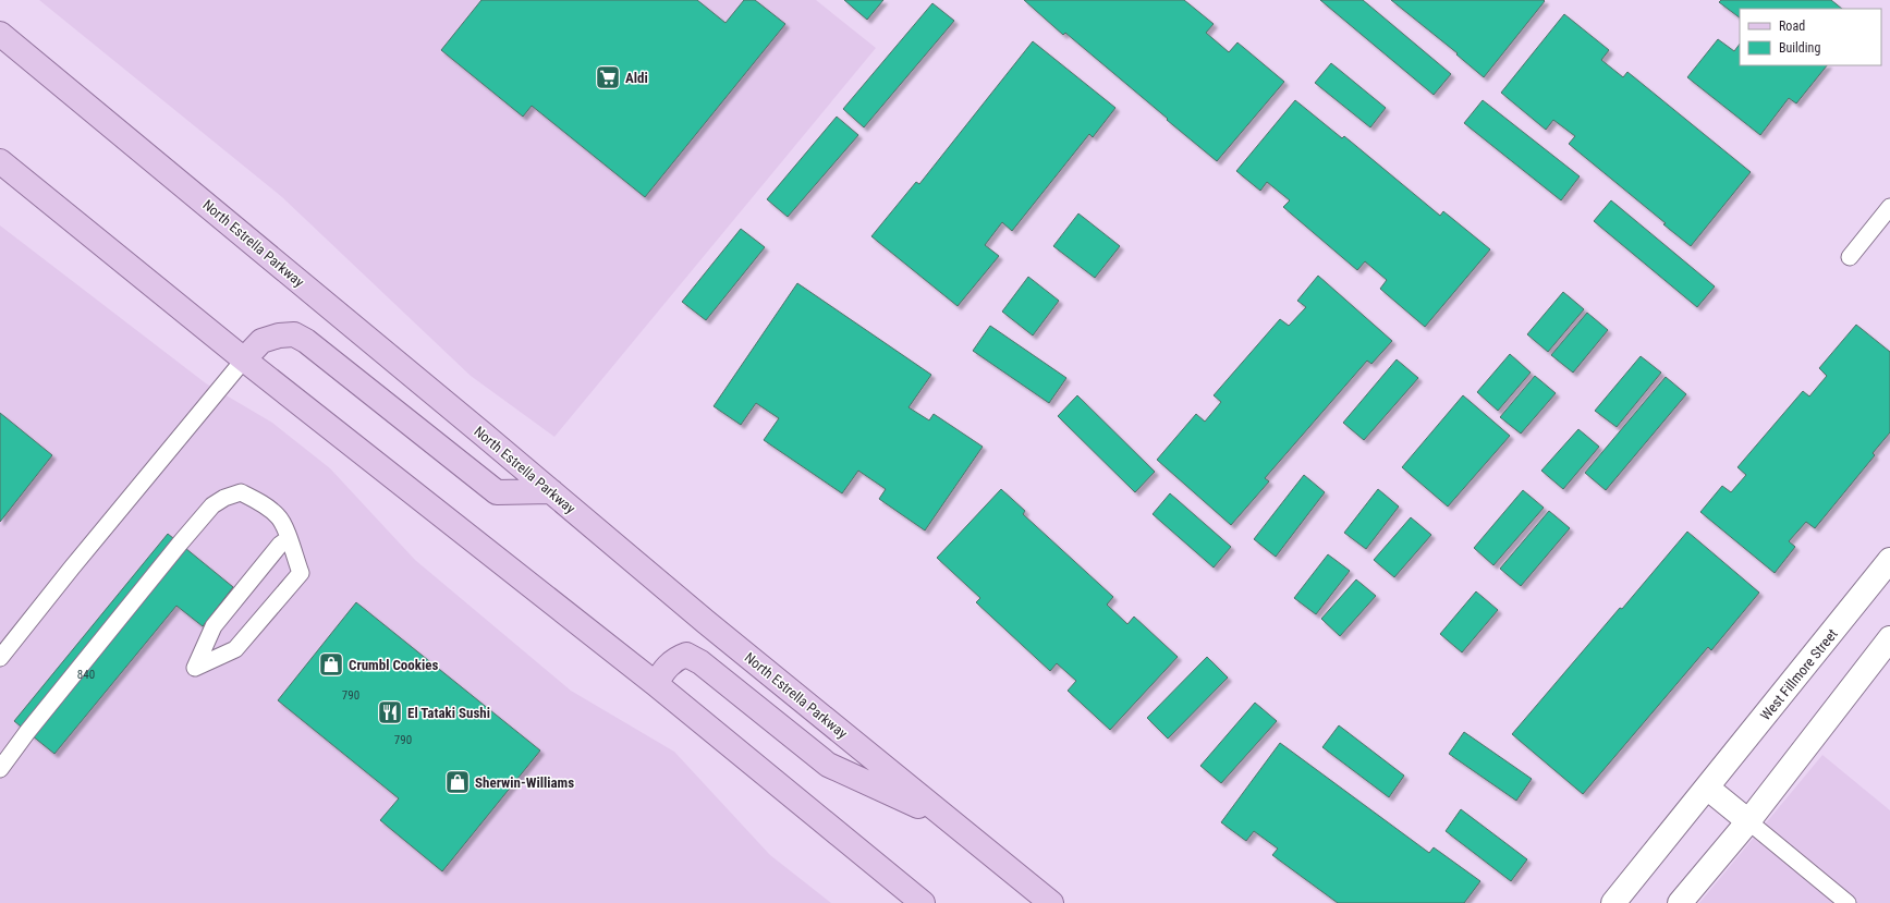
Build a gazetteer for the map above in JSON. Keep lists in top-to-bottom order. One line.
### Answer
{"streets":{"main road":["North Estrella Parkway"],"street":["West Fillmore Street"]},"places":{"supermarket":["Aldi"],"shop":["Crumbl Cookies","Sherwin-Williams"],"restaurant":["El Tataki Sushi"]},"house_numbers":["840","790","790"],"legend":["Road","Building"]}
